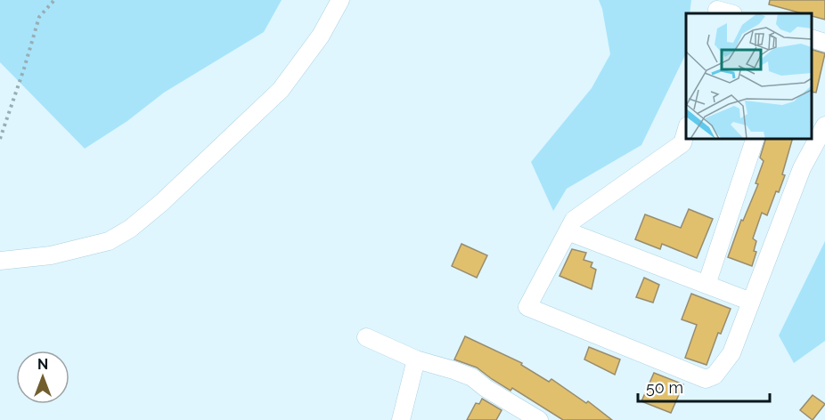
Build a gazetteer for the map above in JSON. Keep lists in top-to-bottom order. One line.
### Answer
{"scale_bar":"50 m","north":"top"}
